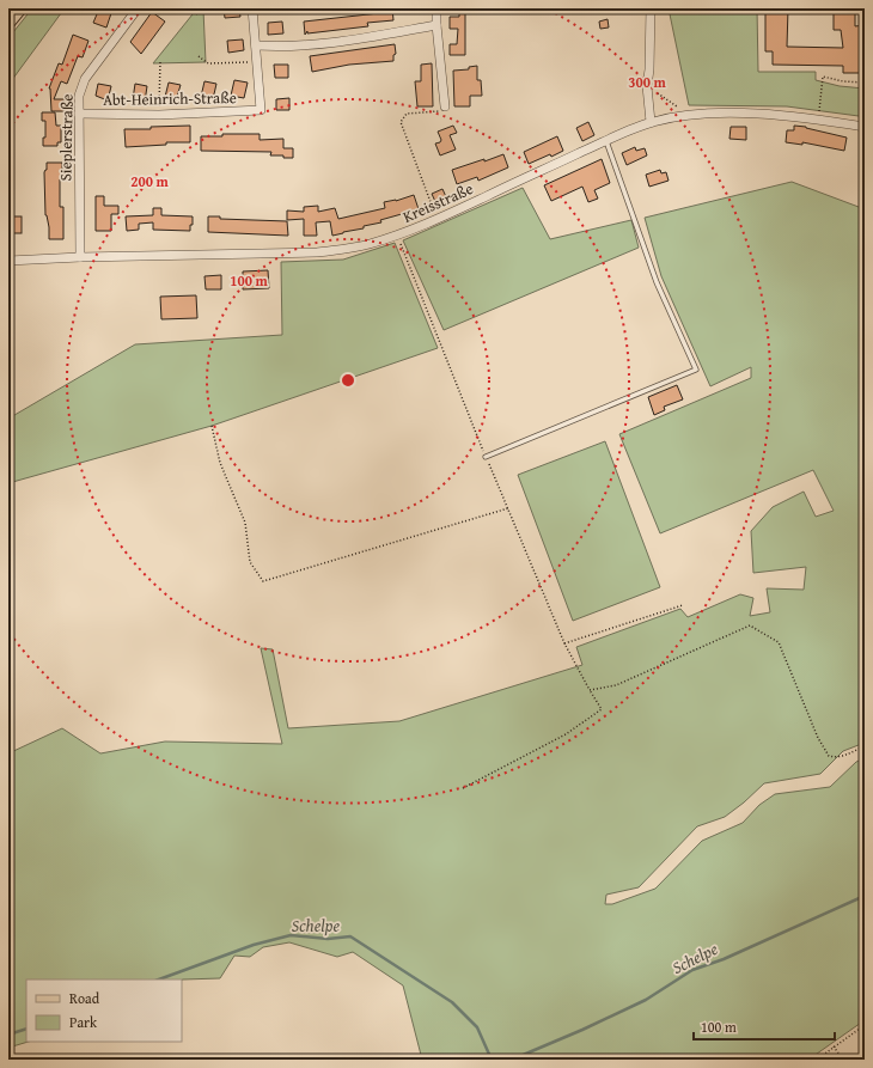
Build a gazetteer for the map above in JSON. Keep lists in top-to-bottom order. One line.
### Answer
{"streets":{"street":["Abt-Heinrich-Straße","Sieplerstraße","Kreisstraße"]},"crossings":[["Abt-Heinrich-Straße","Sieplerstraße"],["Sieplerstraße","Kreisstraße"]],"water":["Schelpe"],"legend":["Road","Park"],"scale_bar":"100 m","rings":["300 m","200 m","100 m"]}
